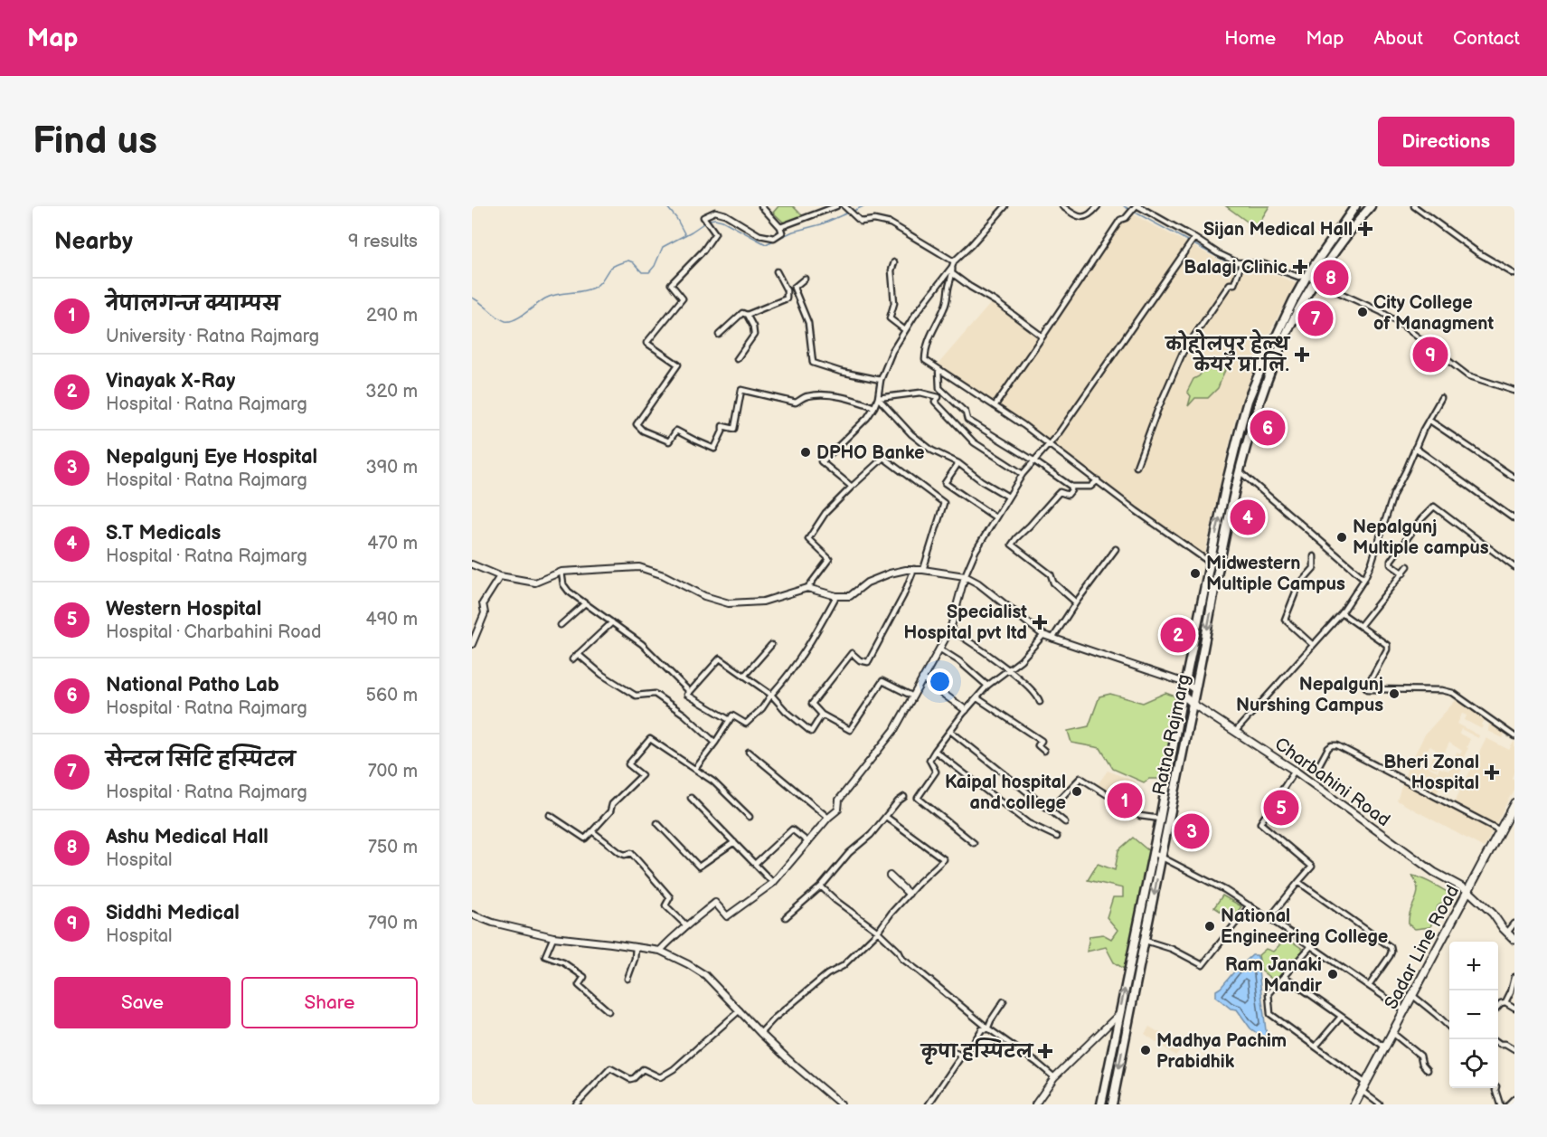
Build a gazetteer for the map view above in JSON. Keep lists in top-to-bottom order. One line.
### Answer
{"streets":{"highway":["Ratna Rajmarg"],"main road":["Charbahini Road","Sadar Line Road"]},"crossings":[["Ratna Rajmarg","Charbahini Road"],["Charbahini Road","Sadar Line Road"]],"places":{"health":["Sijan Medical Hall","Balagi Clinic","काेहाेलपुर हेल्थ केयर प्रा.लि.","Specialist Hospital pvt ltd","Bheri Zonal Hospital","कृपा हस्पिटल"],"other":["City College of Managment","DPHO Banke","Nepalgunj Multiple campus","Midwestern Multiple Campus","Nepalgunj Nurshing Campus","Kaipal hospital and college","National Engineering College","Ram Janaki Mandir","Madhya Pachim Prabidhik"]},"page":{"header":"Map","nav":["Home","Map","About","Contact"],"buttons":["Directions",["Save","Share"]],"title":"Find us","heading":["Nearby","9 results"],"pins":["8","7","9","6","4","2","1","5","3"],"list":[{"mark":"1","name":"नेपालगन्ज क्याम्पस","note":"University · Ratna Rajmarg","value":"290 m"},{"mark":"2","name":"Vinayak X-Ray","note":"Hospital · Ratna Rajmarg","value":"320 m"},{"mark":"3","name":"Nepalgunj Eye Hospital","note":"Hospital · Ratna Rajmarg","value":"390 m"},{"mark":"4","name":"S.T Medicals","note":"Hospital · Ratna Rajmarg","value":"470 m"},{"mark":"5","name":"Western Hospital","note":"Hospital · Charbahini Road","value":"490 m"},{"mark":"6","name":"National Patho Lab","note":"Hospital · Ratna Rajmarg","value":"560 m"},{"mark":"7","name":"सेन्टल सिटि हस्पिटल","note":"Hospital · Ratna Rajmarg","value":"700 m"},{"mark":"8","name":"Ashu Medical Hall","note":"Hospital","value":"750 m"},{"mark":"9","name":"Siddhi Medical","note":"Hospital","value":"790 m"}],"map_buttons":["+","−"]}}
